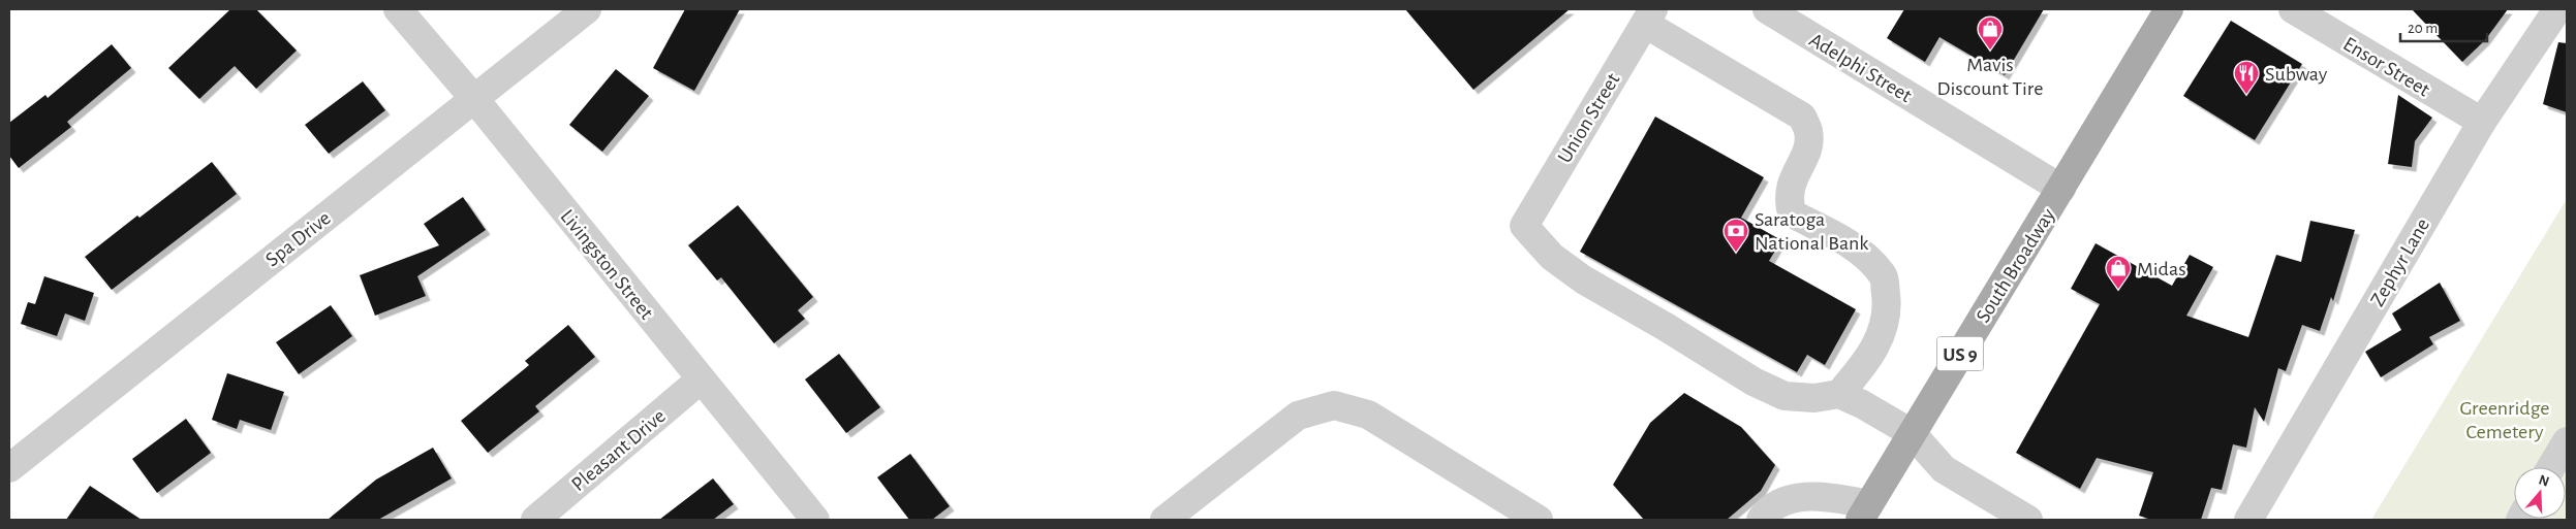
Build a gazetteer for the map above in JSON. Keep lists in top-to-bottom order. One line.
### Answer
{"streets":{"main road":["South Broadway","US 9"],"street":["Ensor Street","Adelphi Street","Union Street","Spa Drive","Zephyr Lane","Livingston Street","Pleasant Drive"]},"crossings":[["Ensor Street","Zephyr Lane"],["Adelphi Street","South Broadway"],["Spa Drive","Livingston Street"],["Livingston Street","Pleasant Drive"]],"parks":["Greenridge Cemetery"],"places":{"shop":["Mavis Discount Tire","Midas"],"restaurant":["Subway"],"bank":["Saratoga National Bank"]},"scale_bar":"20 m","north":"top"}
